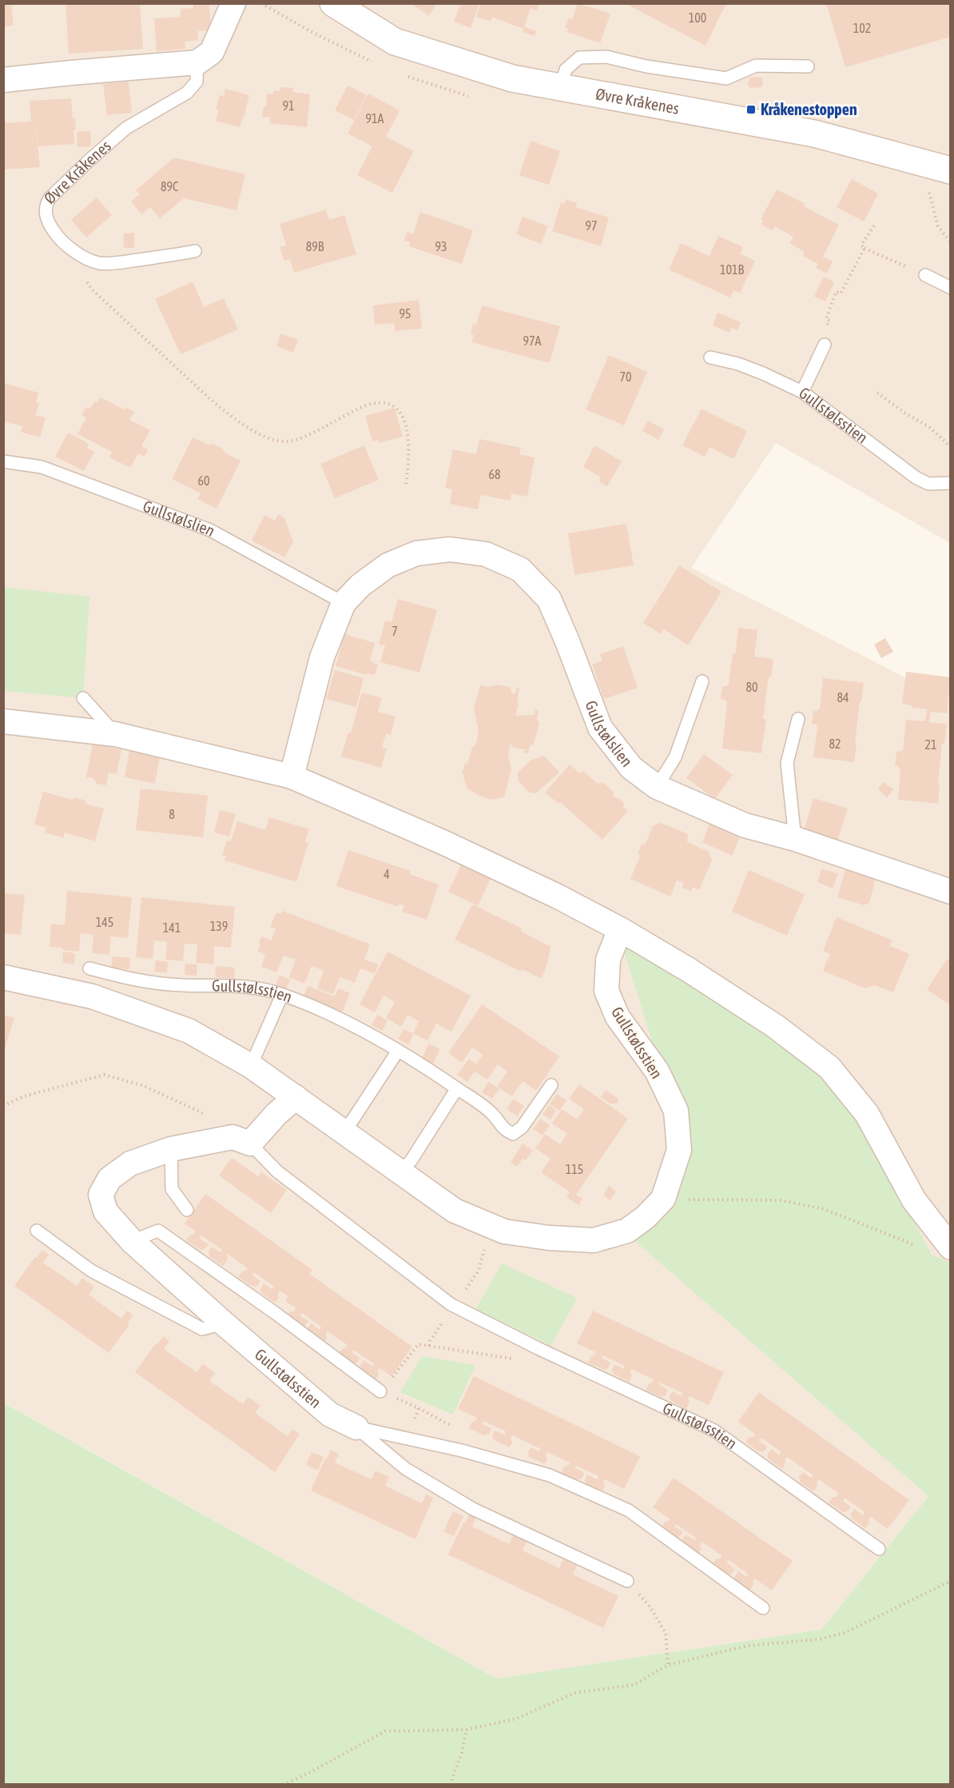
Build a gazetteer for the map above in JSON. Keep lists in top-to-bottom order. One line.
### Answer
{"streets":{"main road":["Øvre Kråkenes"],"street":["Gullstølsstien","Gullstølslien"]},"places":{"transit":["Kråkenestoppen"]},"house_numbers":["100","102","91","91A","89C","97","89B","93","101B","95","97A","70","68","60","7","80","84","82","21","8","4","145","139","141","115"]}
